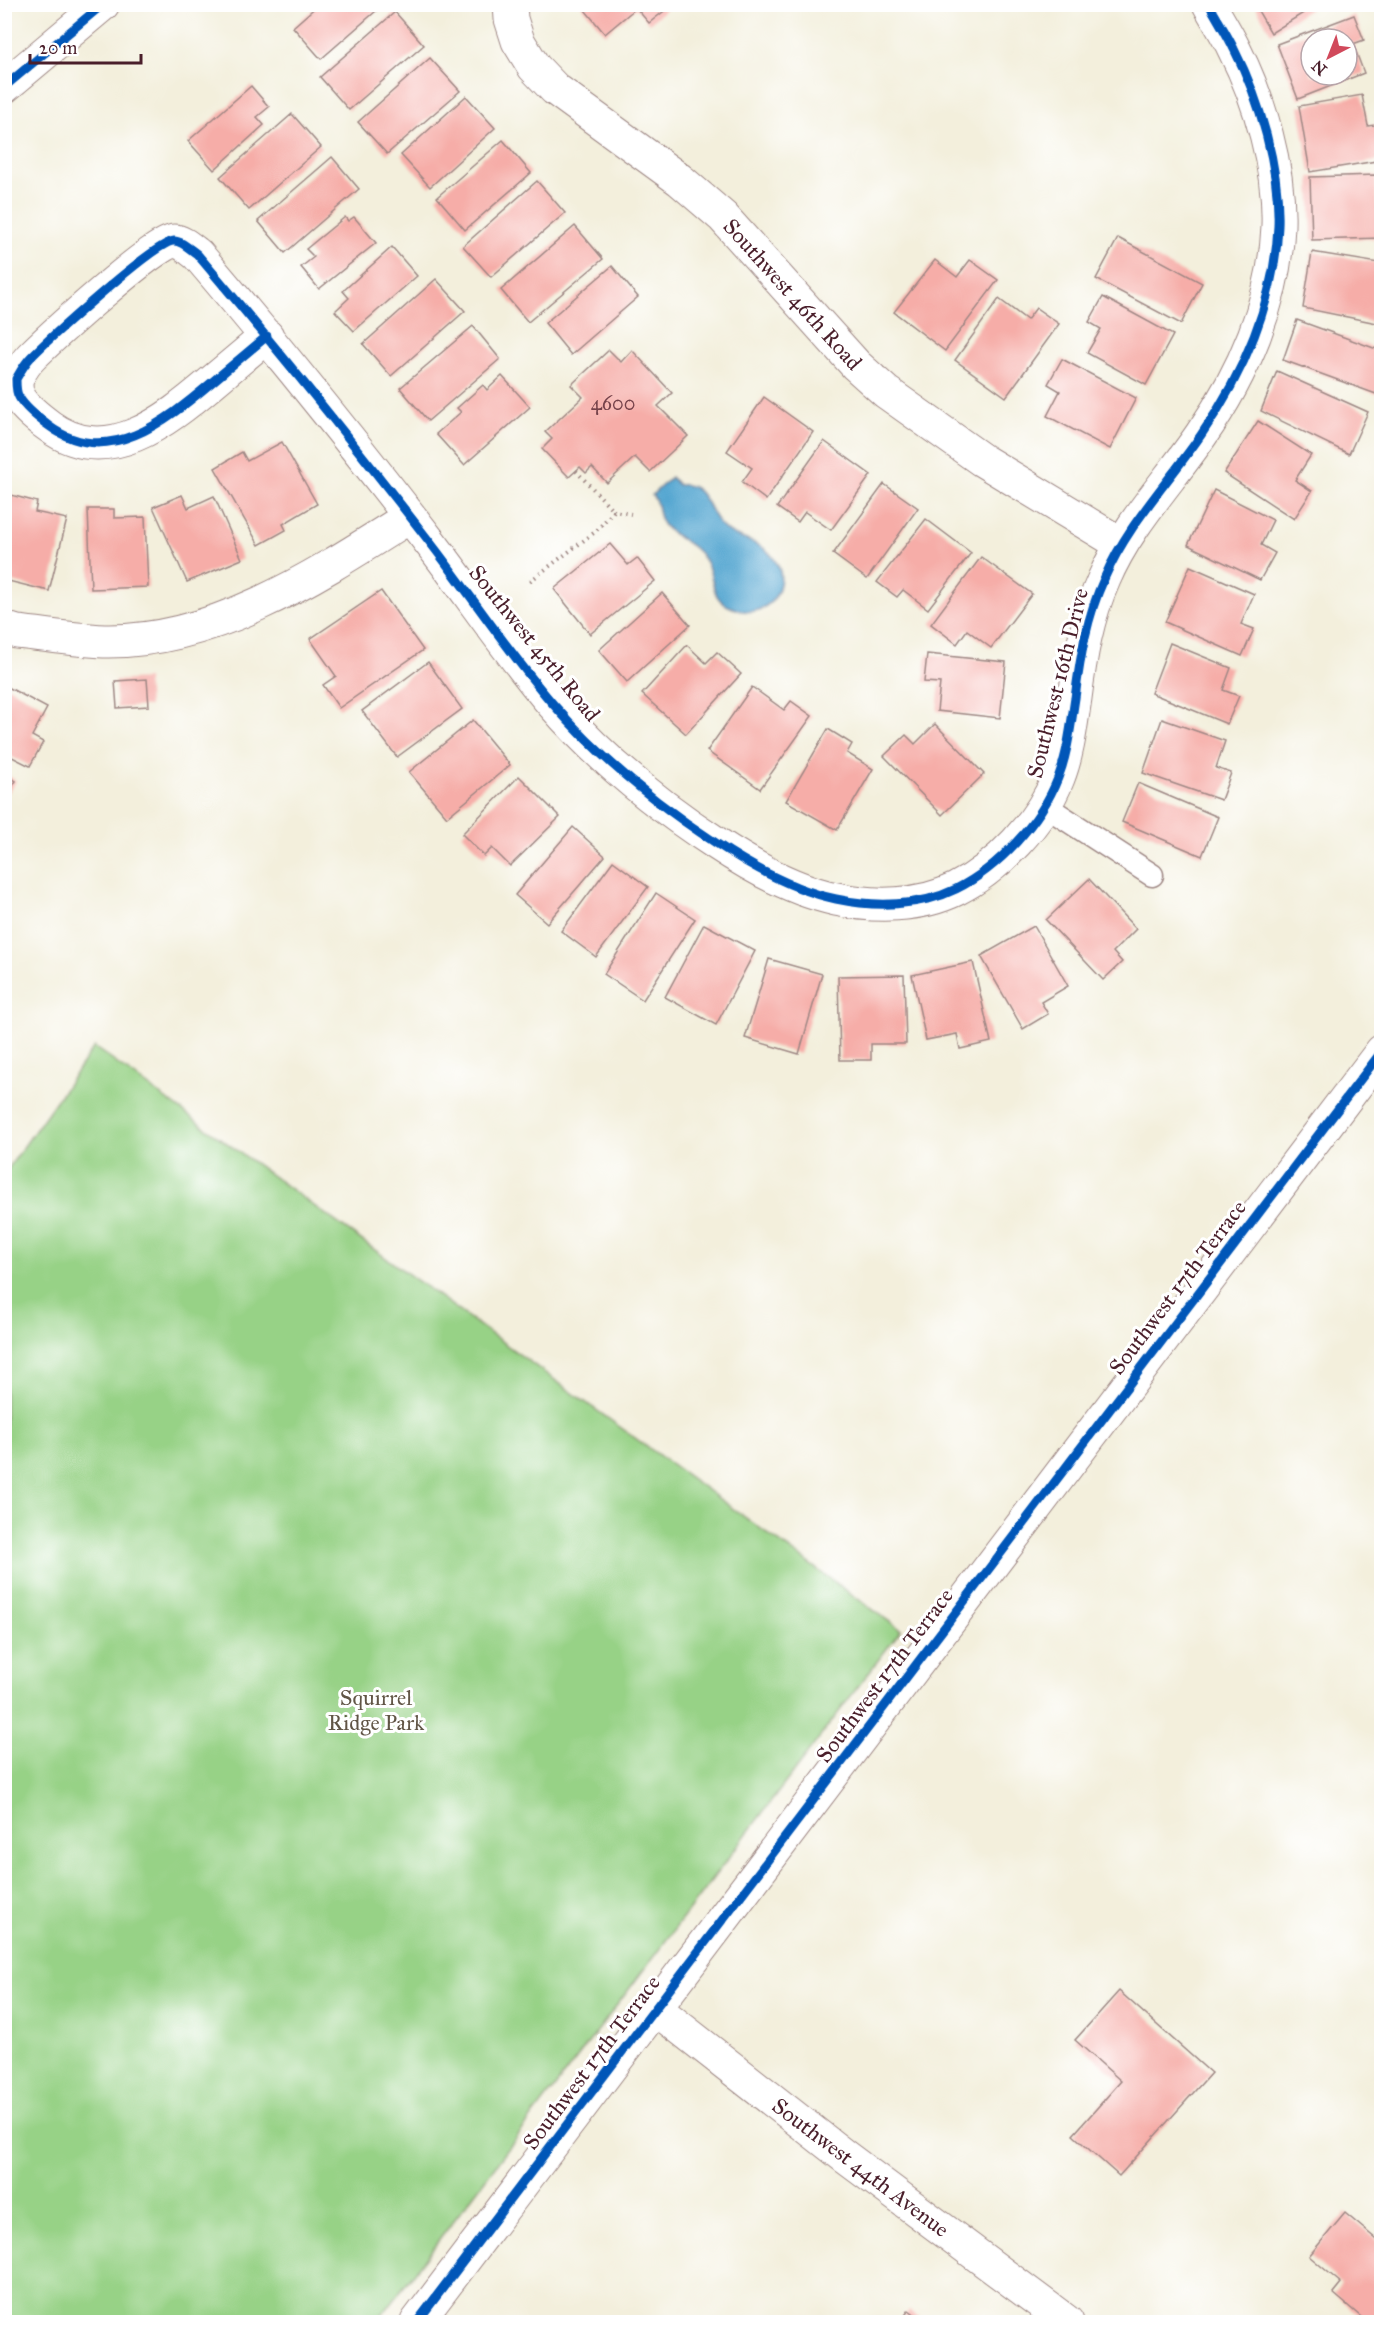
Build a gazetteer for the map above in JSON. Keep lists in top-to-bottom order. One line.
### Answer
{"streets":{"street":["Southwest 46th Road","Southwest 45th Road","Southwest 16th Drive","Southwest 17th Terrace","Southwest 44th Avenue"]},"crossings":[["Southwest 46th Road","Southwest 16th Drive"],["Southwest 45th Road","Southwest 16th Drive"],["Southwest 17th Terrace","Southwest 44th Avenue"]],"parks":["Squirrel Ridge Park"],"house_numbers":["4600"],"scale_bar":"20 m","north":"bottom left"}
